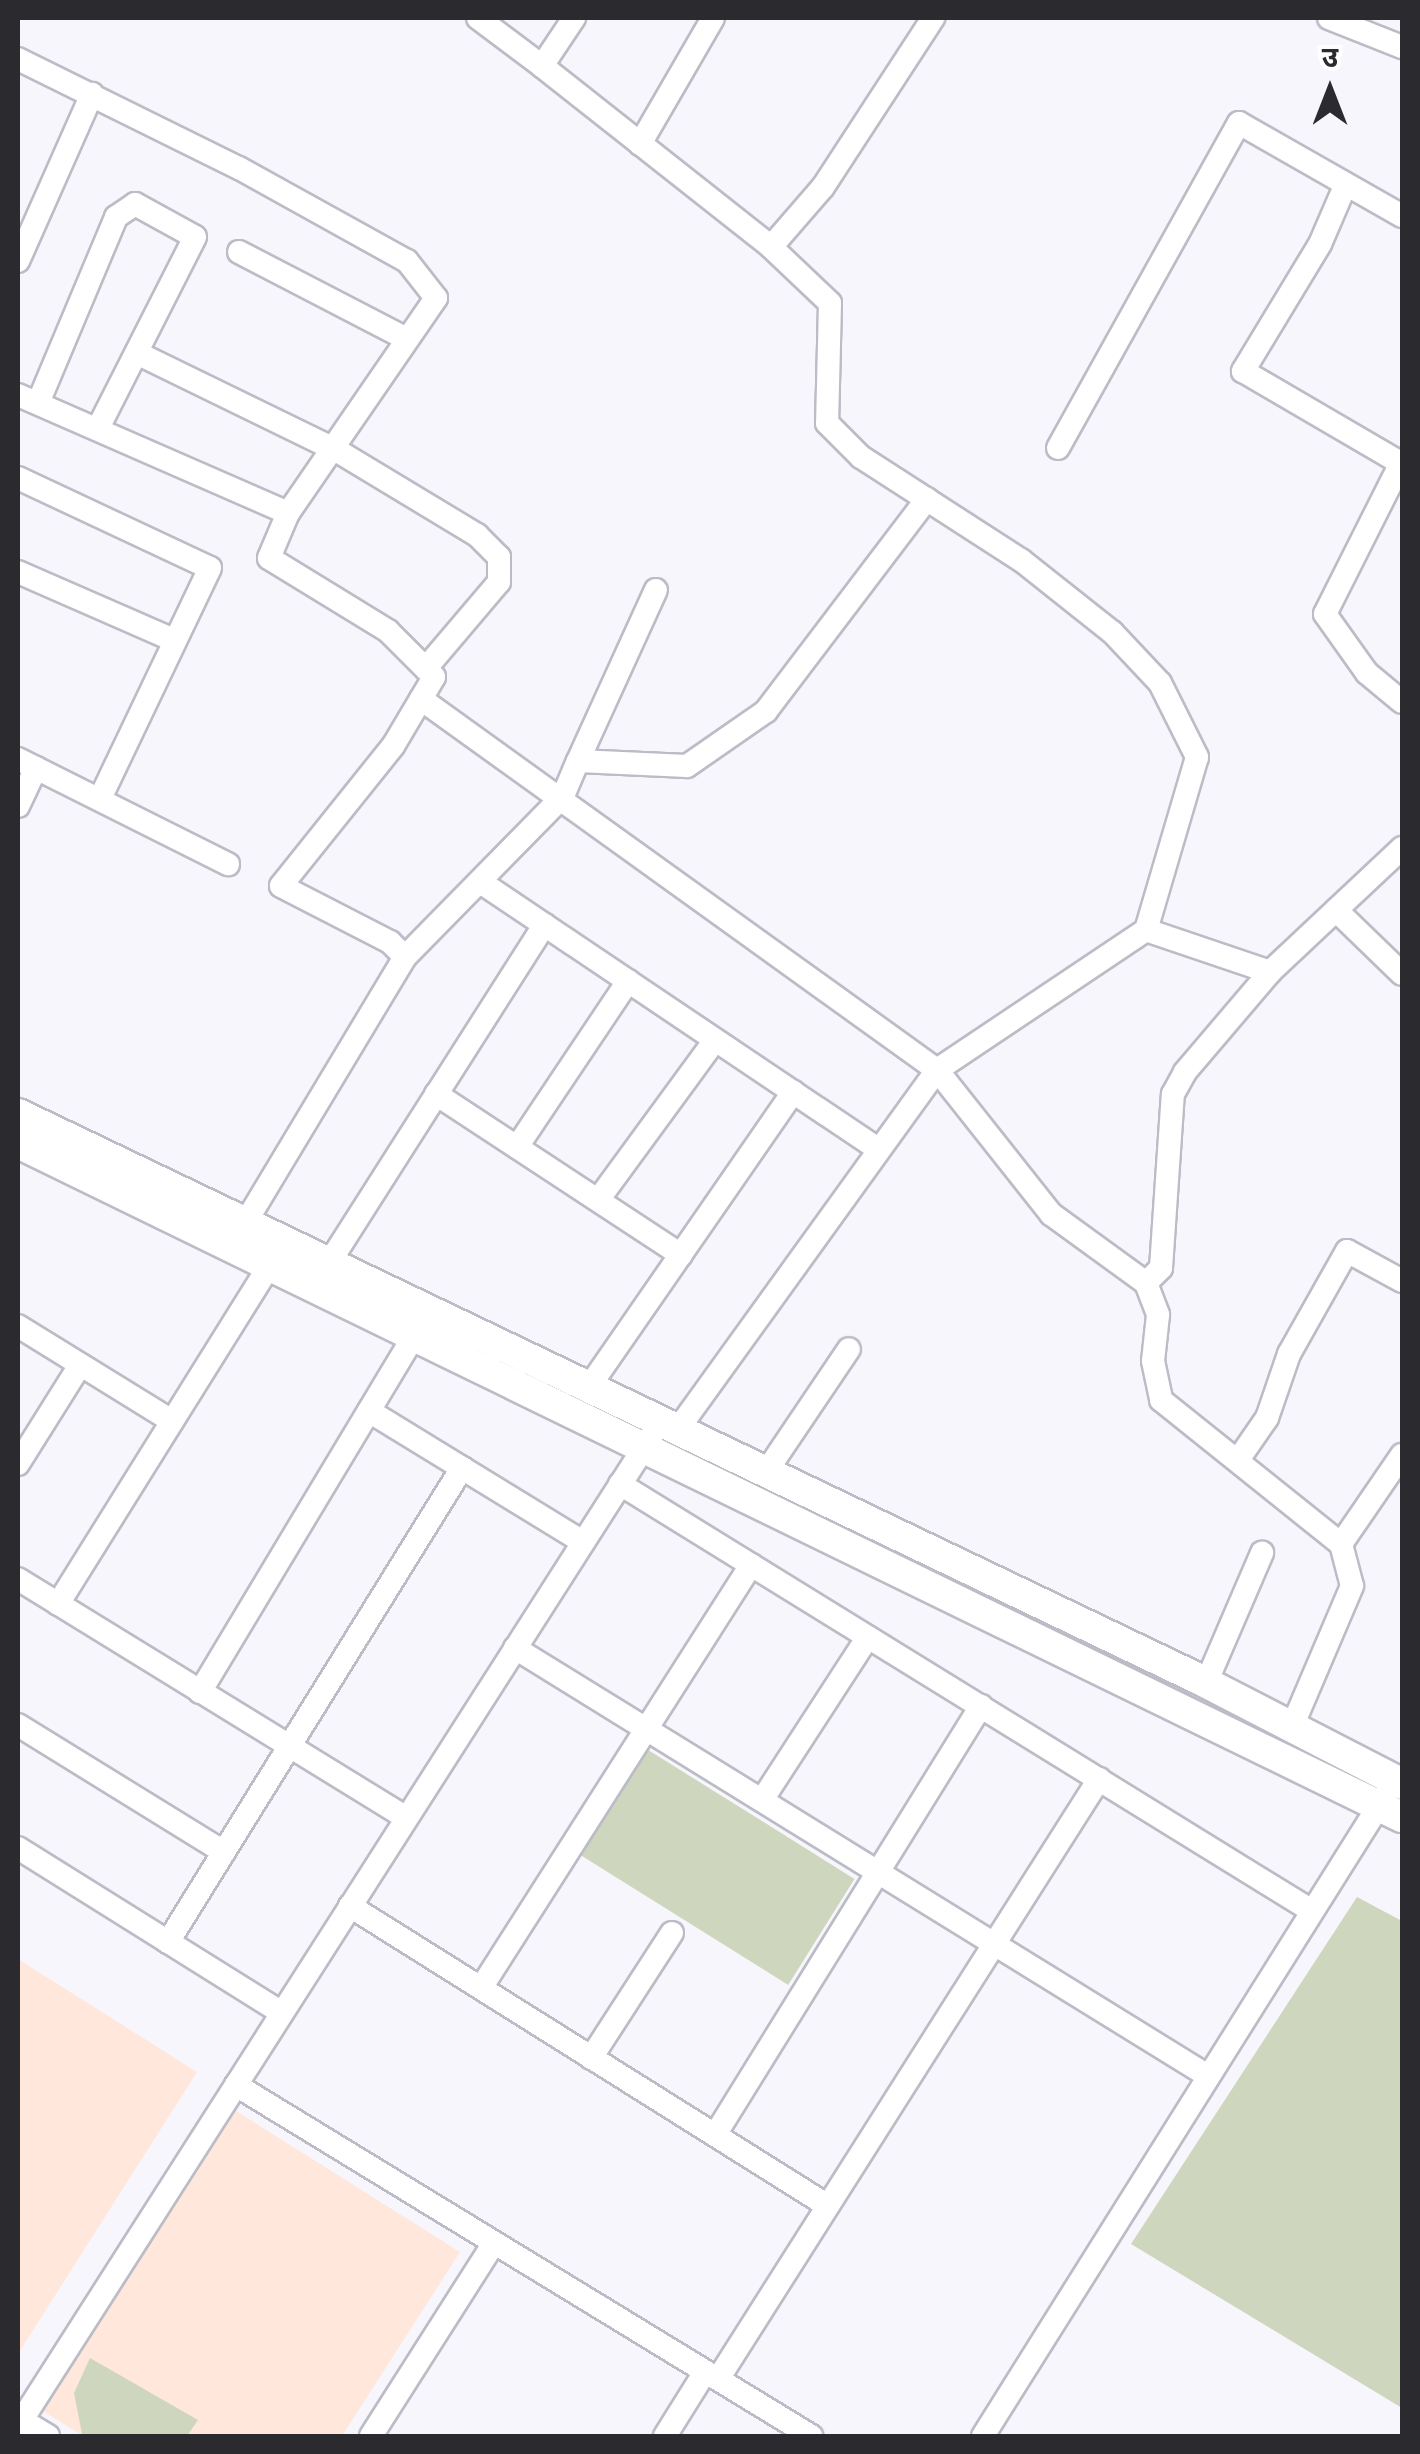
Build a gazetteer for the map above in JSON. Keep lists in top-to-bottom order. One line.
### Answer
{"north":"top"}
